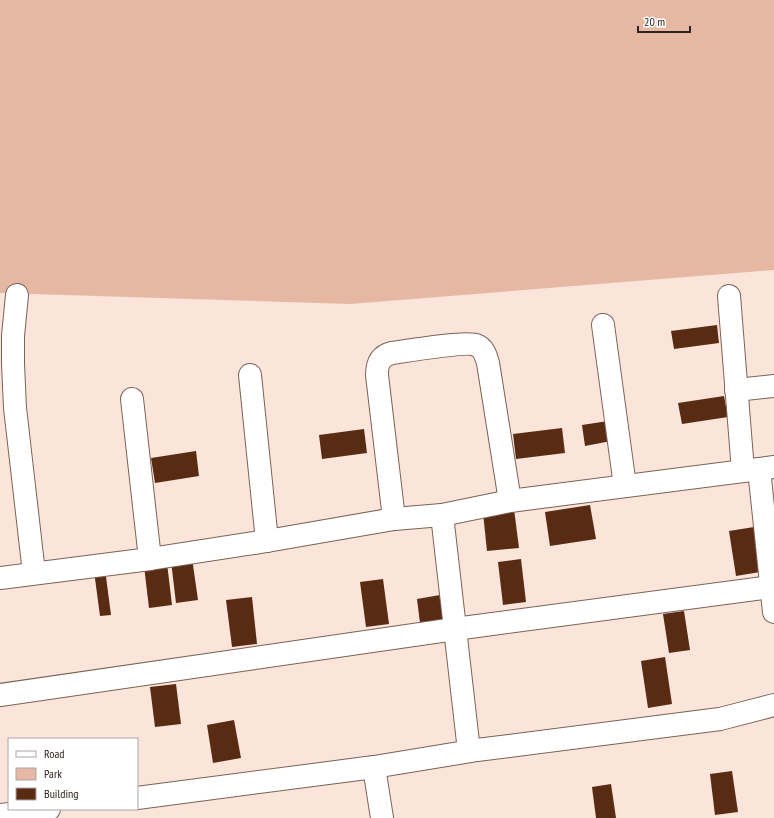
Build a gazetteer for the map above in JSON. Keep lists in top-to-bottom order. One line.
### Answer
{"legend":["Road","Park","Building"],"scale_bar":"20 m"}
